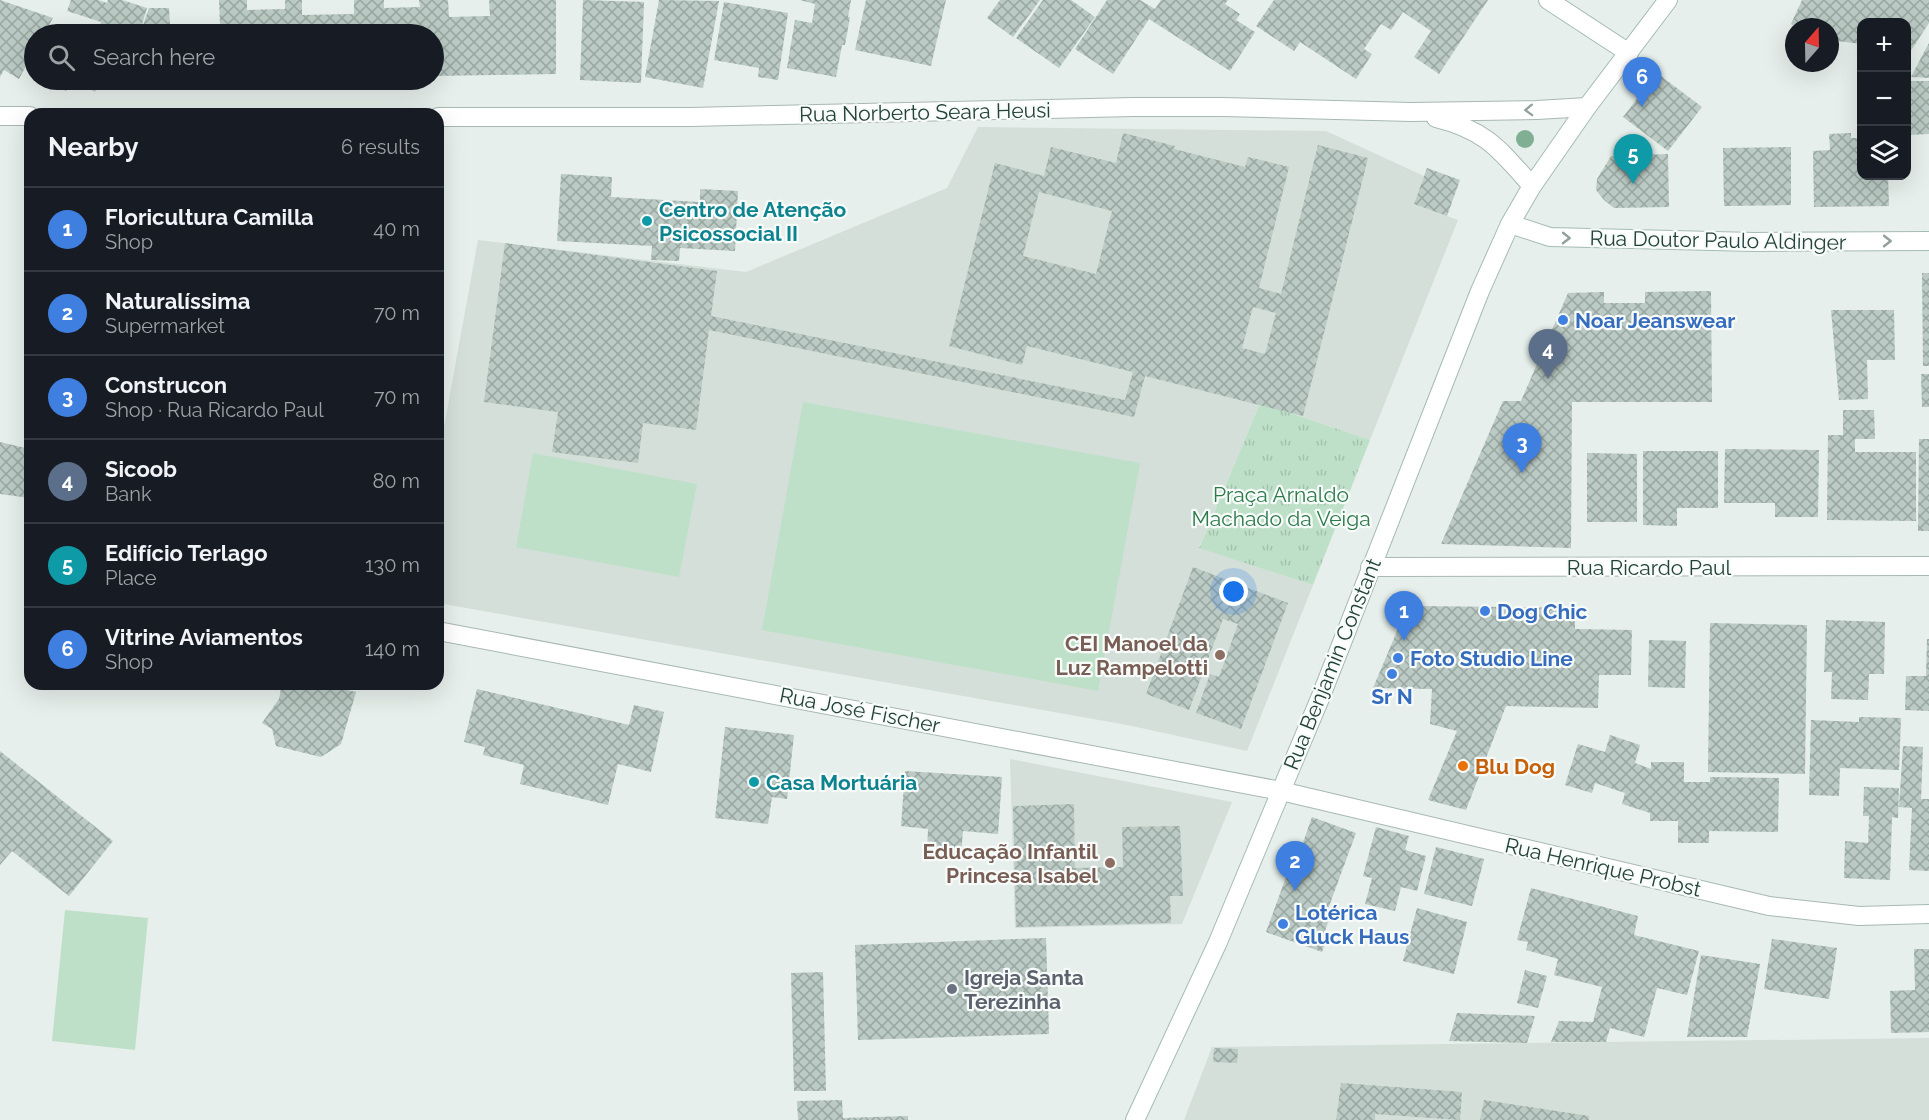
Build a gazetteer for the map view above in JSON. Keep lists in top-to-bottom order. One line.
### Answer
{"streets":{"street":["Rua Norberto Seara Heusi","Rua Doutor Paulo Aldinger","Rua Ricardo Paul","Rua Benjamin Constant","Rua José Fischer","Rua Henrique Probst"]},"crossings":[["Rua Norberto Seara Heusi","Rua Benjamin Constant"],["Rua Doutor Paulo Aldinger","Rua Benjamin Constant"],["Rua Ricardo Paul","Rua Benjamin Constant"],["Rua Benjamin Constant","Rua José Fischer"],["Rua Benjamin Constant","Rua Henrique Probst"],["Rua José Fischer","Rua Henrique Probst"]],"one_way":["Rua Doutor Paulo Aldinger"],"parks":["Praça Arnaldo Machado da Veiga"],"places":["Centro de Atenção Psicossocial II","Noar Jeanswear","Dog Chic","CEI Manoel da Luz Rampelotti","Foto Studio Line","Sr N","Blu Dog","Casa Mortuária","Educação Infantil Princesa Isabel","Lotérica Gluck Haus","Igreja Santa Terezinha"],"north":"top","page":{"map_buttons":["+","−"],"search":"Search here","pins":["6","5","4","3","1","2"],"heading":["Nearby","6 results"],"list":[{"mark":"1","name":"Floricultura Camilla","note":"Shop","value":"40 m"},{"mark":"2","name":"Naturalíssima","note":"Supermarket","value":"70 m"},{"mark":"3","name":"Construcon","note":"Shop · Rua Ricardo Paul","value":"70 m"},{"mark":"4","name":"Sicoob","note":"Bank","value":"80 m"},{"mark":"5","name":"Edifício Terlago","note":"Place","value":"130 m"},{"mark":"6","name":"Vitrine Aviamentos","note":"Shop","value":"140 m"}]}}
